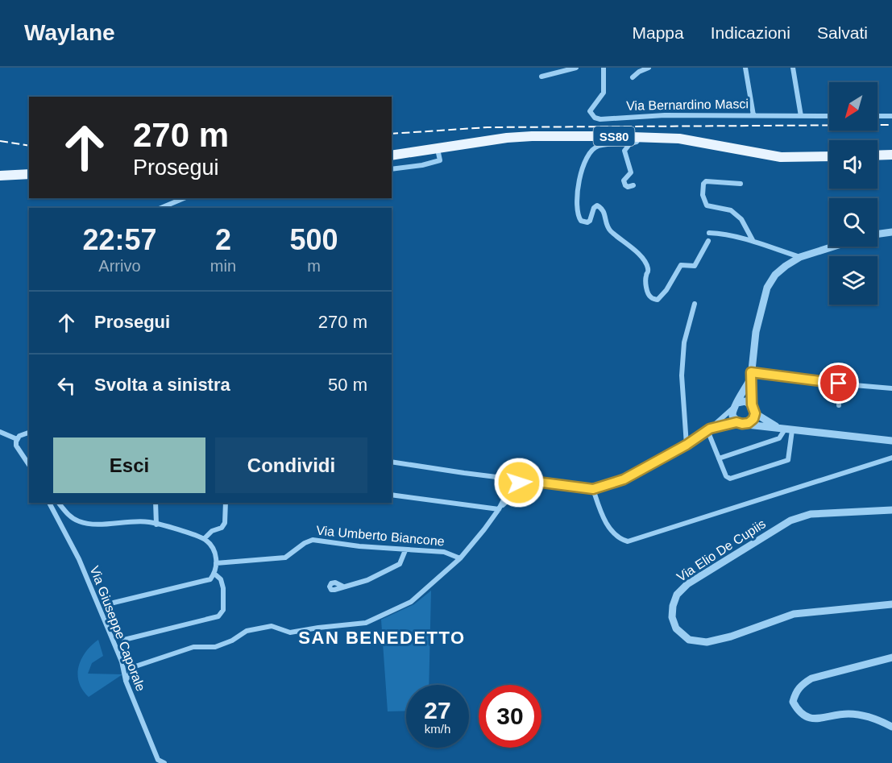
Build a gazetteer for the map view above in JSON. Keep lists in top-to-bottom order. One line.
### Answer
{"streets":{"main road":["SS80"],"street":["Via Bernardino Masci","Via Umberto Biancone","Via Elio De Cupiis","Via Giuseppe Caporale"]},"districts":["SAN BENEDETTO"],"north":"bottom left","page":{"header":"Waylane","nav":["Mappa","Indicazioni","Salvati"],"turn":["270 m","Prosegui"],"eta":["22:57","Arrivo","2","min","500","m"],"list":[{"name":"Prosegui","value":"270 m"},{"name":"Svolta a sinistra","value":"50 m"}],"buttons":["Esci","Condividi"],"speed":"27 km/h","limit":"30"}}
